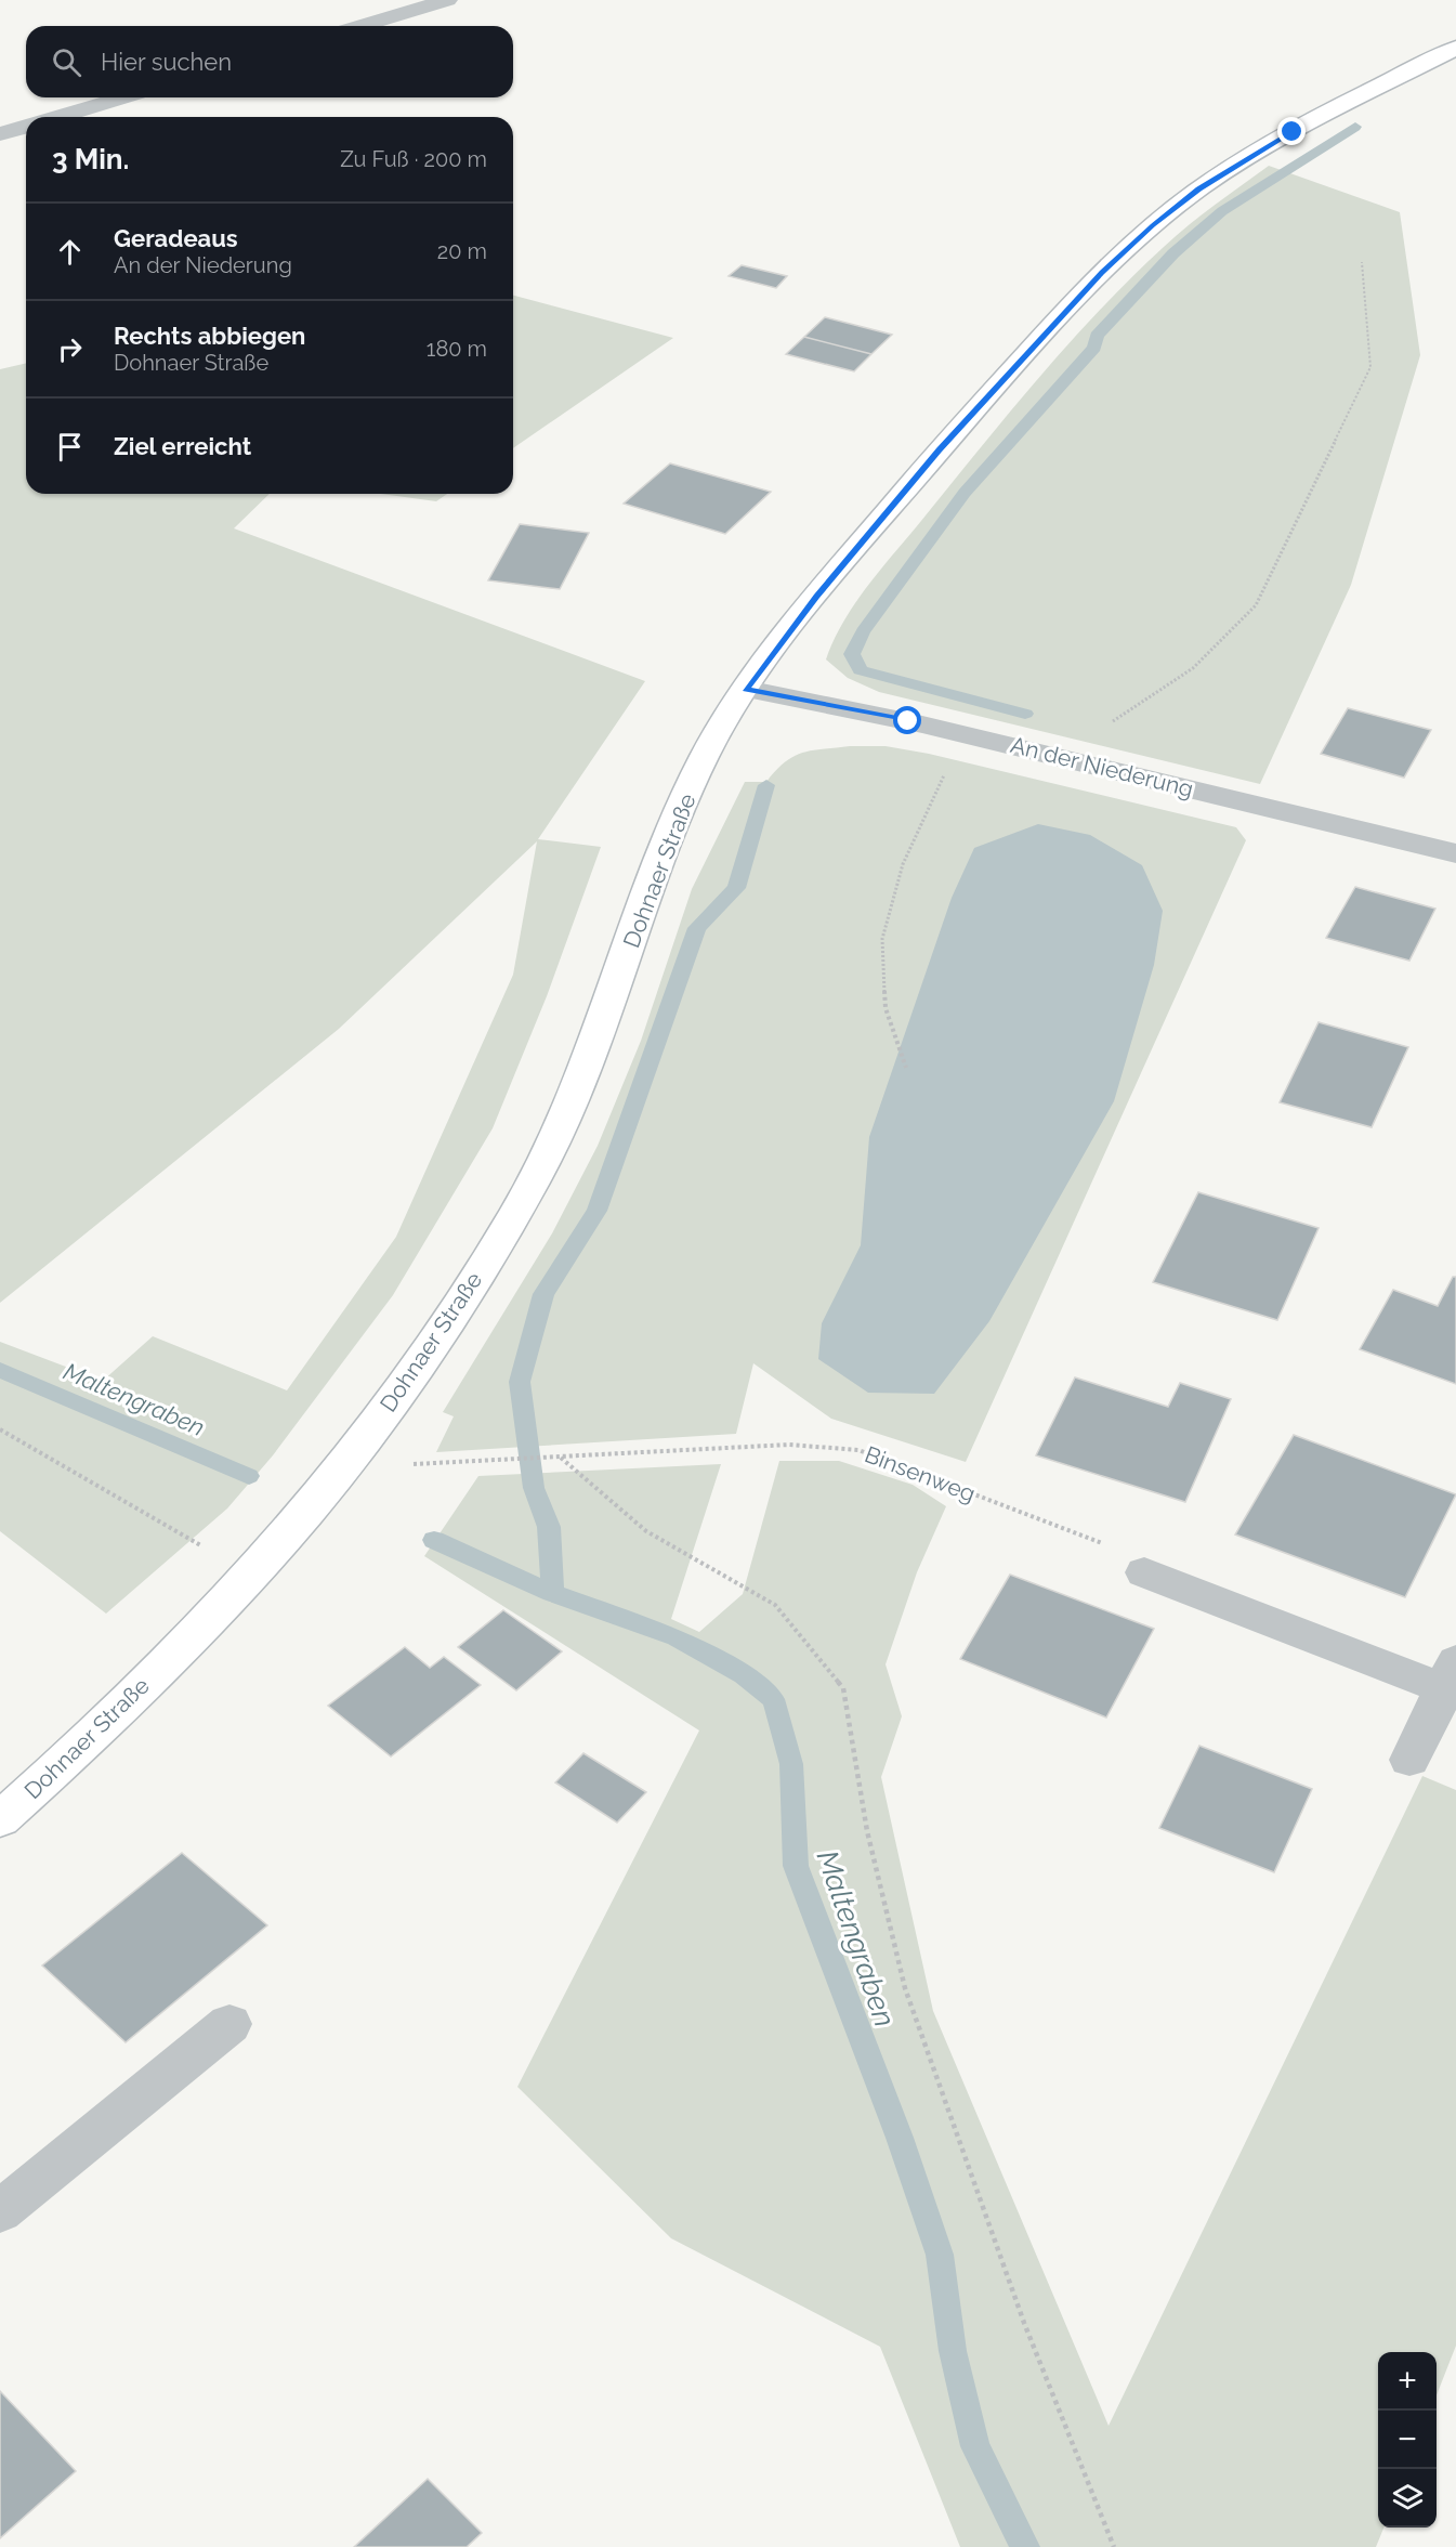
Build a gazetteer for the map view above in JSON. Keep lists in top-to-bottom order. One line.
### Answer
{"streets":{"main road":["Dohnaer Straße"],"street":["An der Niederung"],"path":["Binsenweg"]},"crossings":[["An der Niederung","Dohnaer Straße"],["Dohnaer Straße","Binsenweg"]],"water":["Maltengraben"],"page":{"search":"Hier suchen","heading":["3 Min.","Zu Fuß · 200 m"],"list":[["Geradeaus","An der Niederung","20 m"],["Rechts abbiegen","Dohnaer Straße","180 m"],"Ziel erreicht"],"map_buttons":["+","−"]}}
